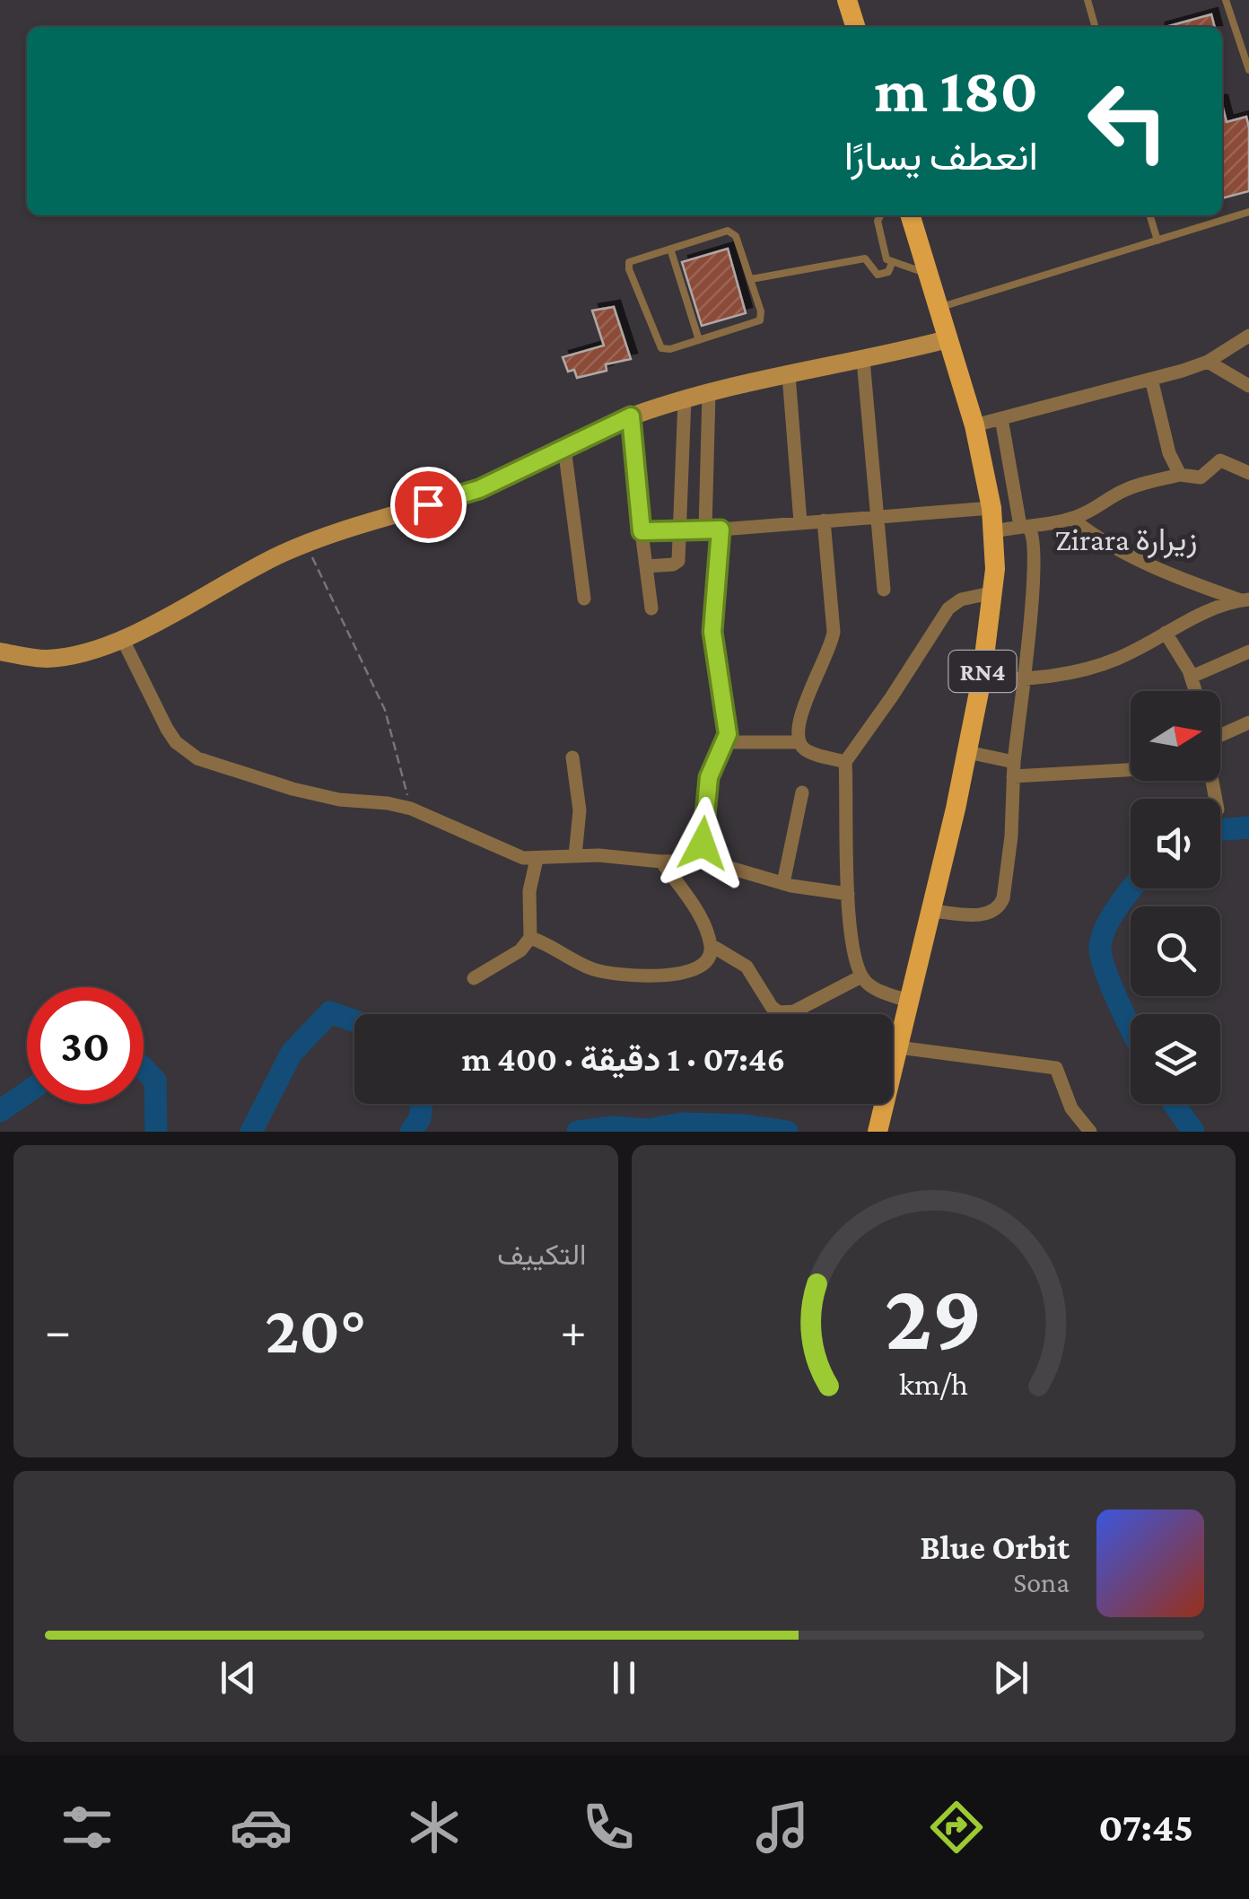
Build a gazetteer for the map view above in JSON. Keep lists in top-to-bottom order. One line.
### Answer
{"streets":{"main road":["RN4"]},"districts":["Zirara زيرارة"],"north":"right","page":{"turn":["180 m","انعطف يسارًا"],"limit":"30","trip":"07:46 · 1 دقيقة · 400 m","tile":"التكييف","heat":["−","20°","+"],"song":["Blue Orbit","Sona"],"tabs":"07:45","gauge":["29","km/h"]}}
